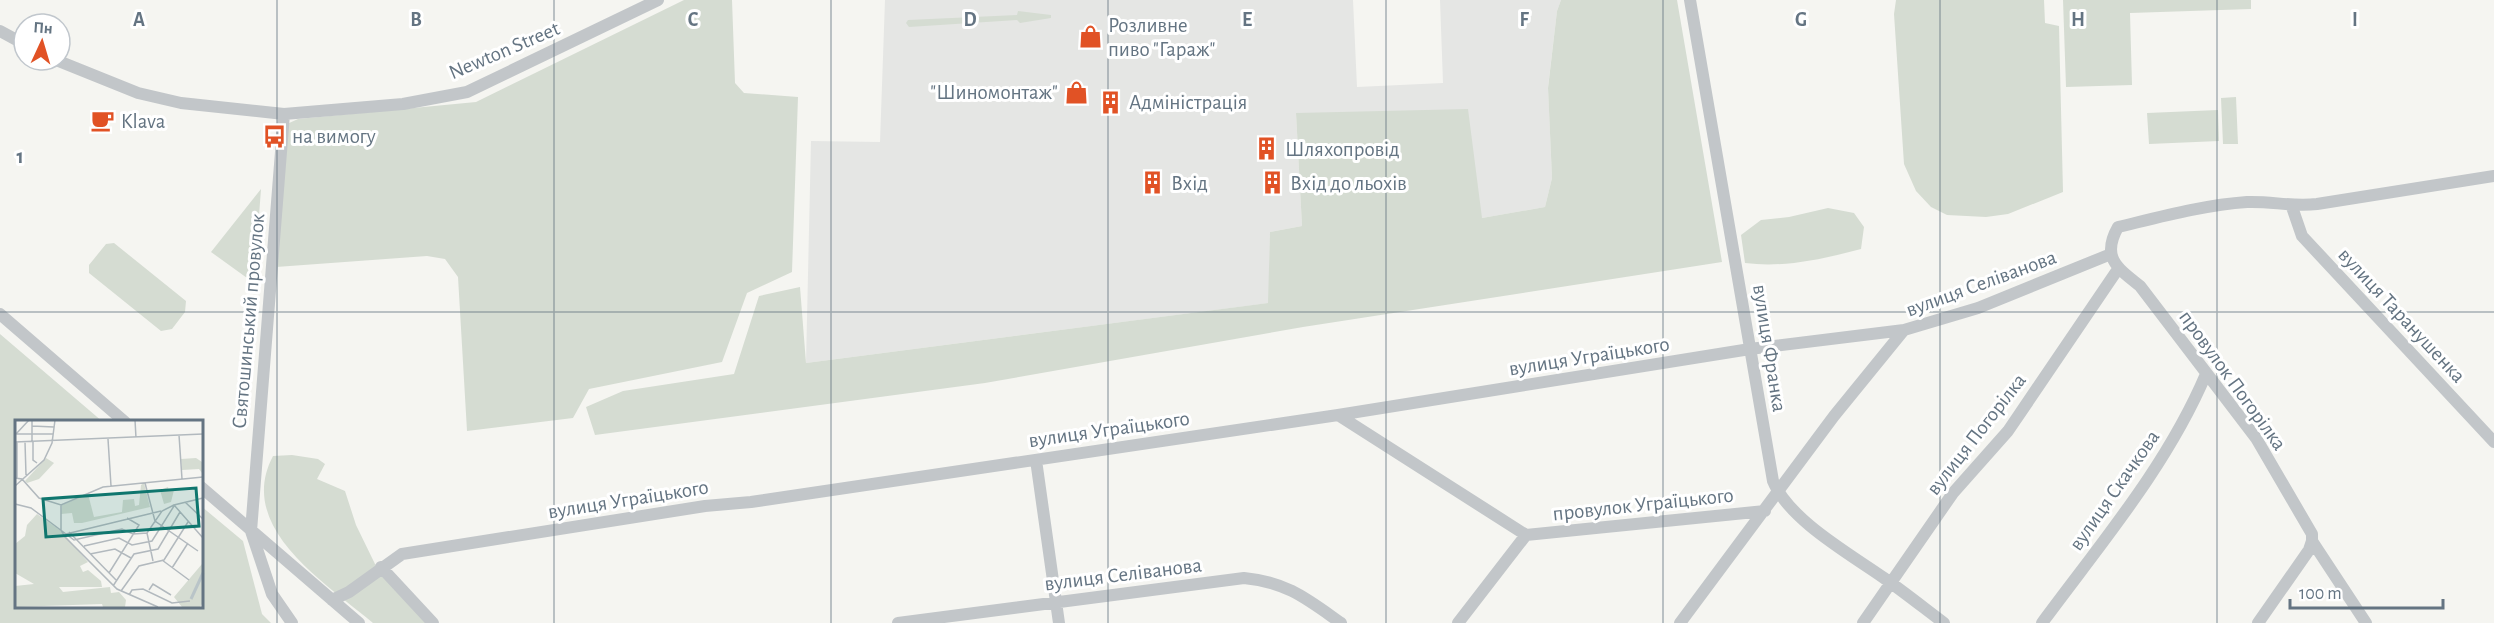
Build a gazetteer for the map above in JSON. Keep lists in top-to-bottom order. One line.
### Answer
{"streets":{"street":["Newton Street","вулиця Селіванова","вулиця Таранушенка","Святошинський провулок","вулиця Франка","вулиця Уграїцького","провулок Погорілка","вулиця Погорілка","вулиця Скачкова","провулок Уграїцького"]},"crossings":[["Newton Street","Святошинський провулок"],["вулиця Селіванова","вулиця Франка"],["вулиця Селіванова","вулиця Уграїцького"],["вулиця Селіванова","провулок Погорілка"],["вулиця Селіванова","провулок Уграїцького"],["вулиця Франка","вулиця Уграїцького"],["вулиця Франка","вулиця Погорілка"],["вулиця Уграїцького","провулок Уграїцького"],["провулок Погорілка","вулиця Погорілка"],["провулок Погорілка","вулиця Скачкова"]],"places":{"shop":["Розливне пиво \"Гараж\"","\"Шиномонтаж\""],"building":["Адміністрація","Шляхопровід","Вхід","Вхід до льохів"],"cafe":["Klava"],"bus stop":["на вимогу"]},"scale_bar":"100 m","north":"top","grid":{"columns":["A","B","C","D","E","F","G","H","I"],"rows":["1"]}}
